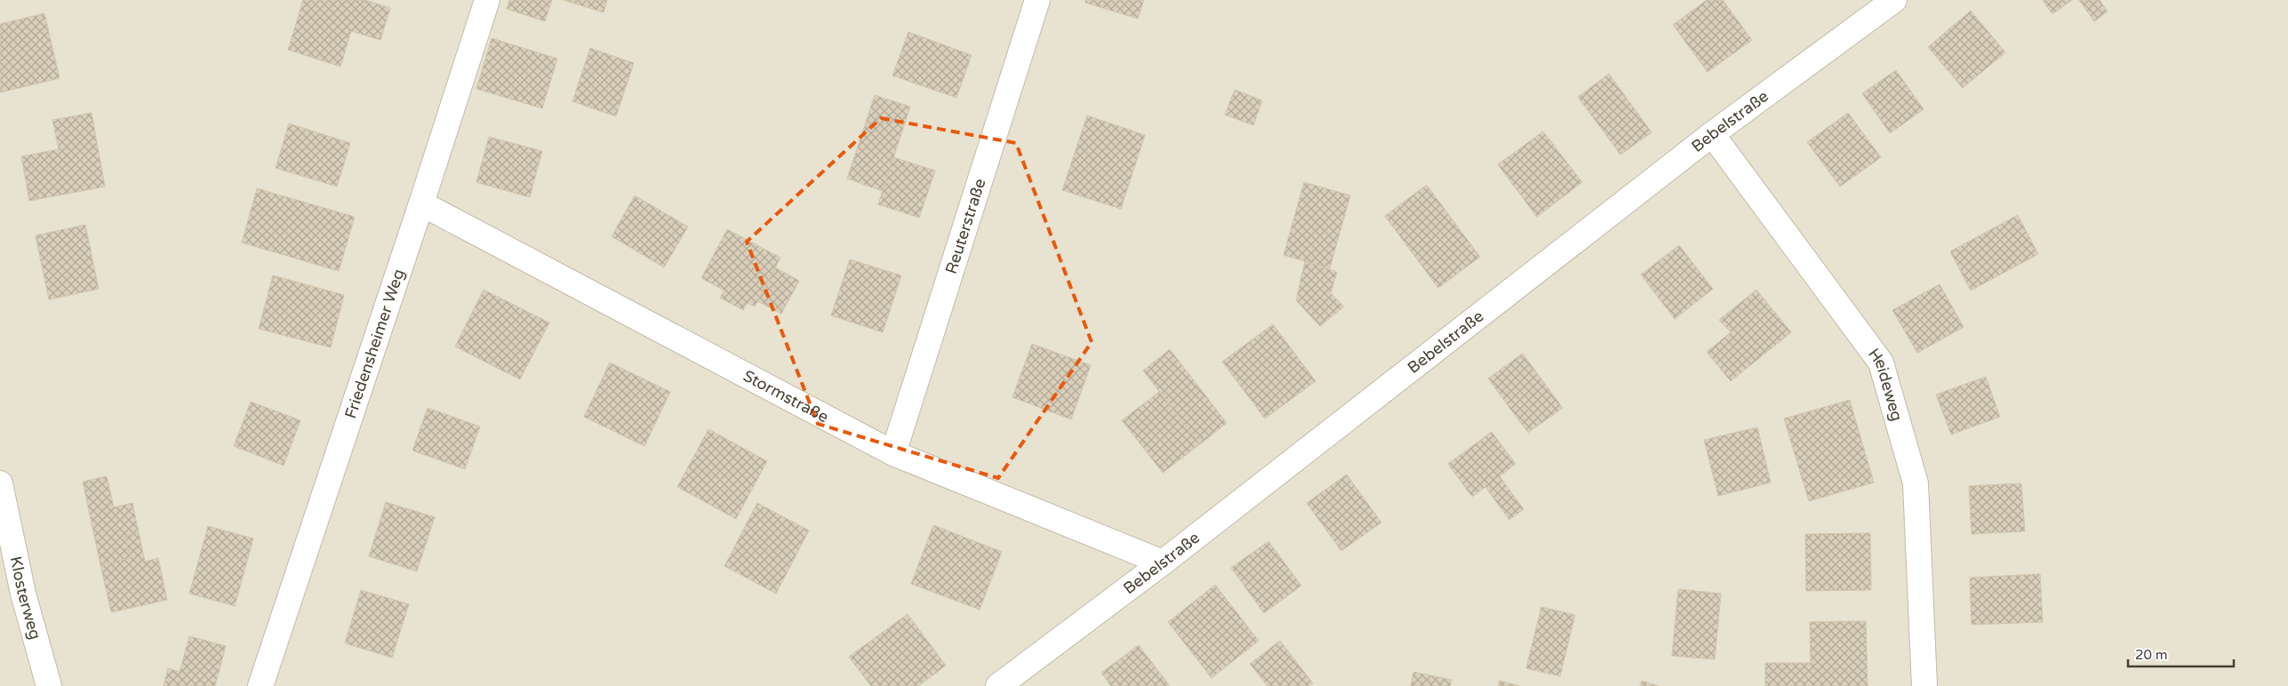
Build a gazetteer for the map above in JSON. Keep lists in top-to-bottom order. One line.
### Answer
{"streets":{"street":["Bebelstraße","Reuterstraße","Friedensheimer Weg","Heideweg","Stormstraße","Klosterweg"]},"crossings":[["Bebelstraße","Heideweg"],["Bebelstraße","Stormstraße"],["Reuterstraße","Stormstraße"],["Friedensheimer Weg","Stormstraße"]],"scale_bar":"20 m"}
